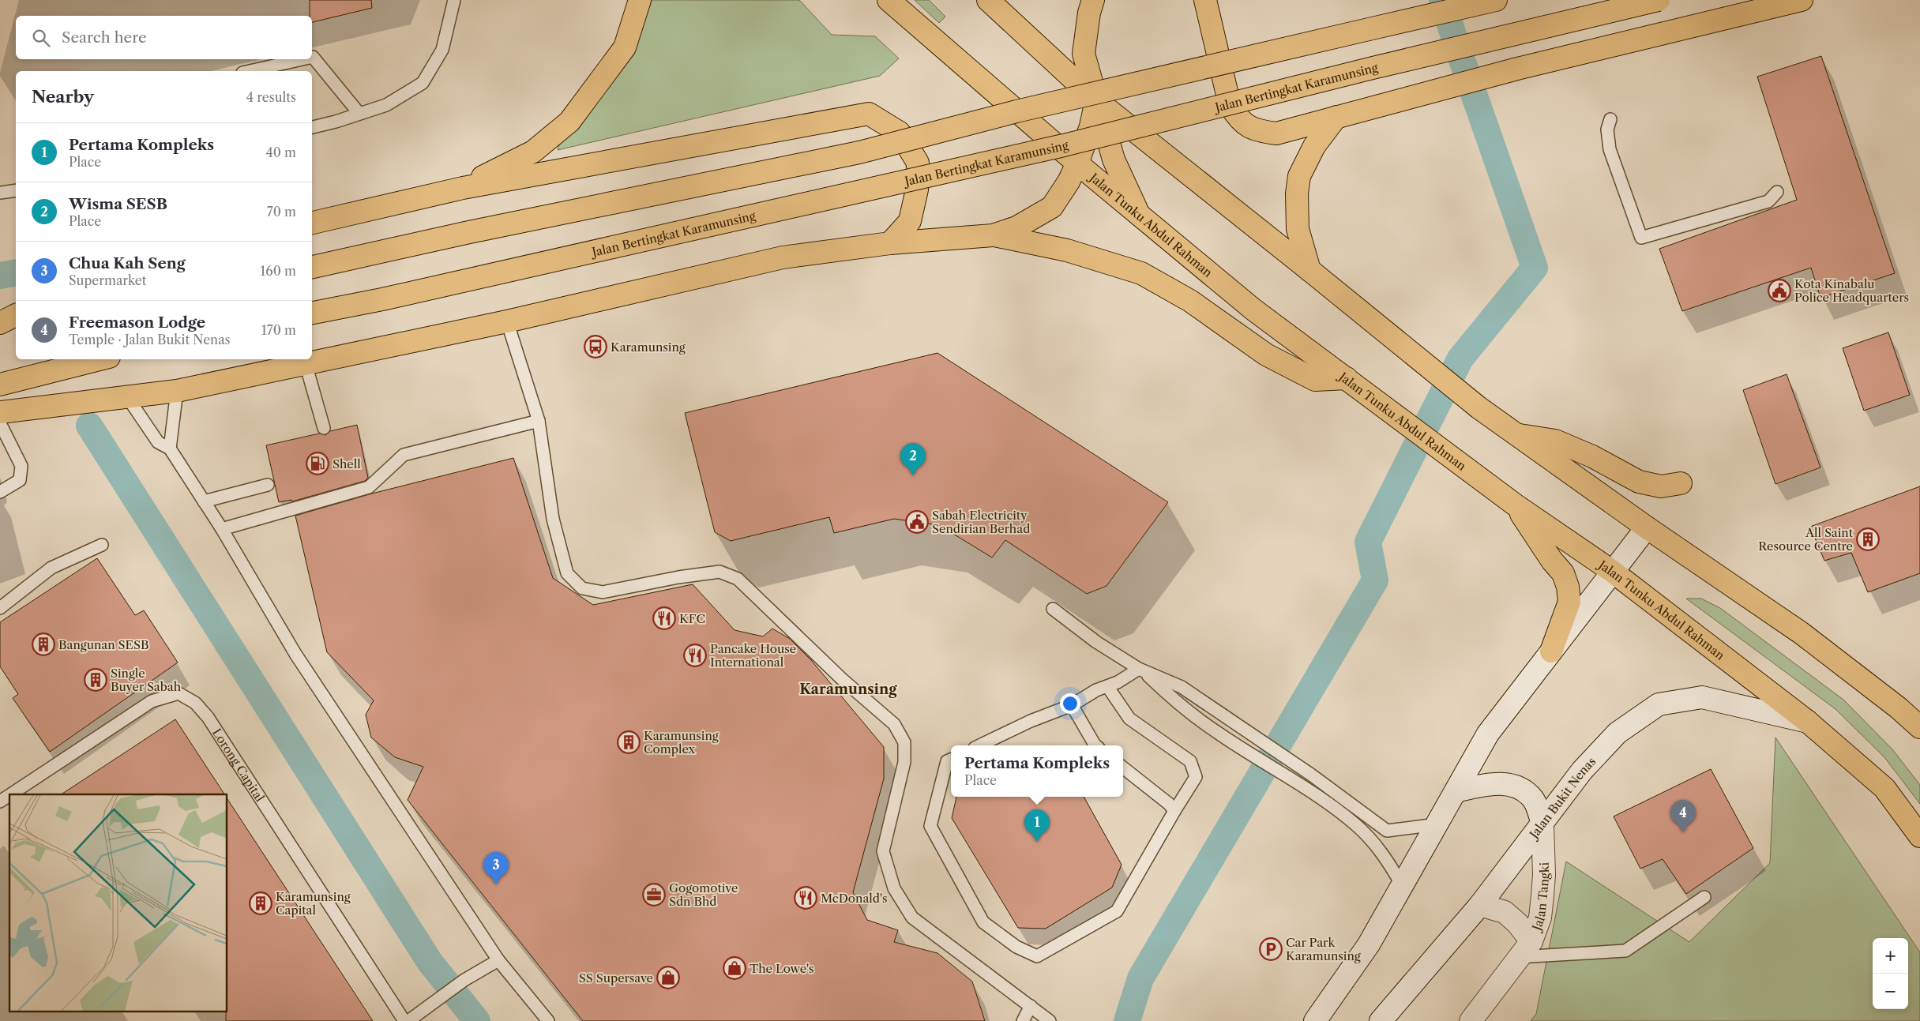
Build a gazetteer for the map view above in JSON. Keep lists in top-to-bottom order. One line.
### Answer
{"streets":{"main road":["Jalan Bertingkat Karamunsing","Jalan Tunku Abdul Rahman","Jalan Bukit Nenas","Jalan Tangki"],"lane":["Lorong Capital"]},"crossings":[["Jalan Tunku Abdul Rahman","Jalan Bukit Nenas"],["Jalan Bukit Nenas","Jalan Tangki"]],"districts":["Karamunsing"],"places":{"public building":["Kota Kinabalu Police Headquarters","Sabah Electricity Sendirian Berhad"],"bus stop":["Karamunsing"],"fuel station":["Shell"],"building":["All Saint Resource Centre","Bangunan SESB","Single Buyer Sabah","Karamunsing Complex","Karamunsing Capital"],"restaurant":["KFC","Pancake House International","McDonald's"],"office":["Gogomotive Sdn Bhd"],"parking":["Car Park Karamunsing"],"shop":["The Lowe's","SS Supersave"]},"page":{"search":"Search here","heading":["Nearby","4 results"],"list":[{"mark":"1","name":"Pertama Kompleks","note":"Place","value":"40 m"},{"mark":"2","name":"Wisma SESB","note":"Place","value":"70 m"},{"mark":"3","name":"Chua Kah Seng","note":"Supermarket","value":"160 m"},{"mark":"4","name":"Freemason Lodge","note":"Temple · Jalan Bukit Nenas","value":"170 m"}],"pins":["2","4","1","3"],"popup":["Pertama Kompleks","Place"],"map_buttons":["+","−"]}}
